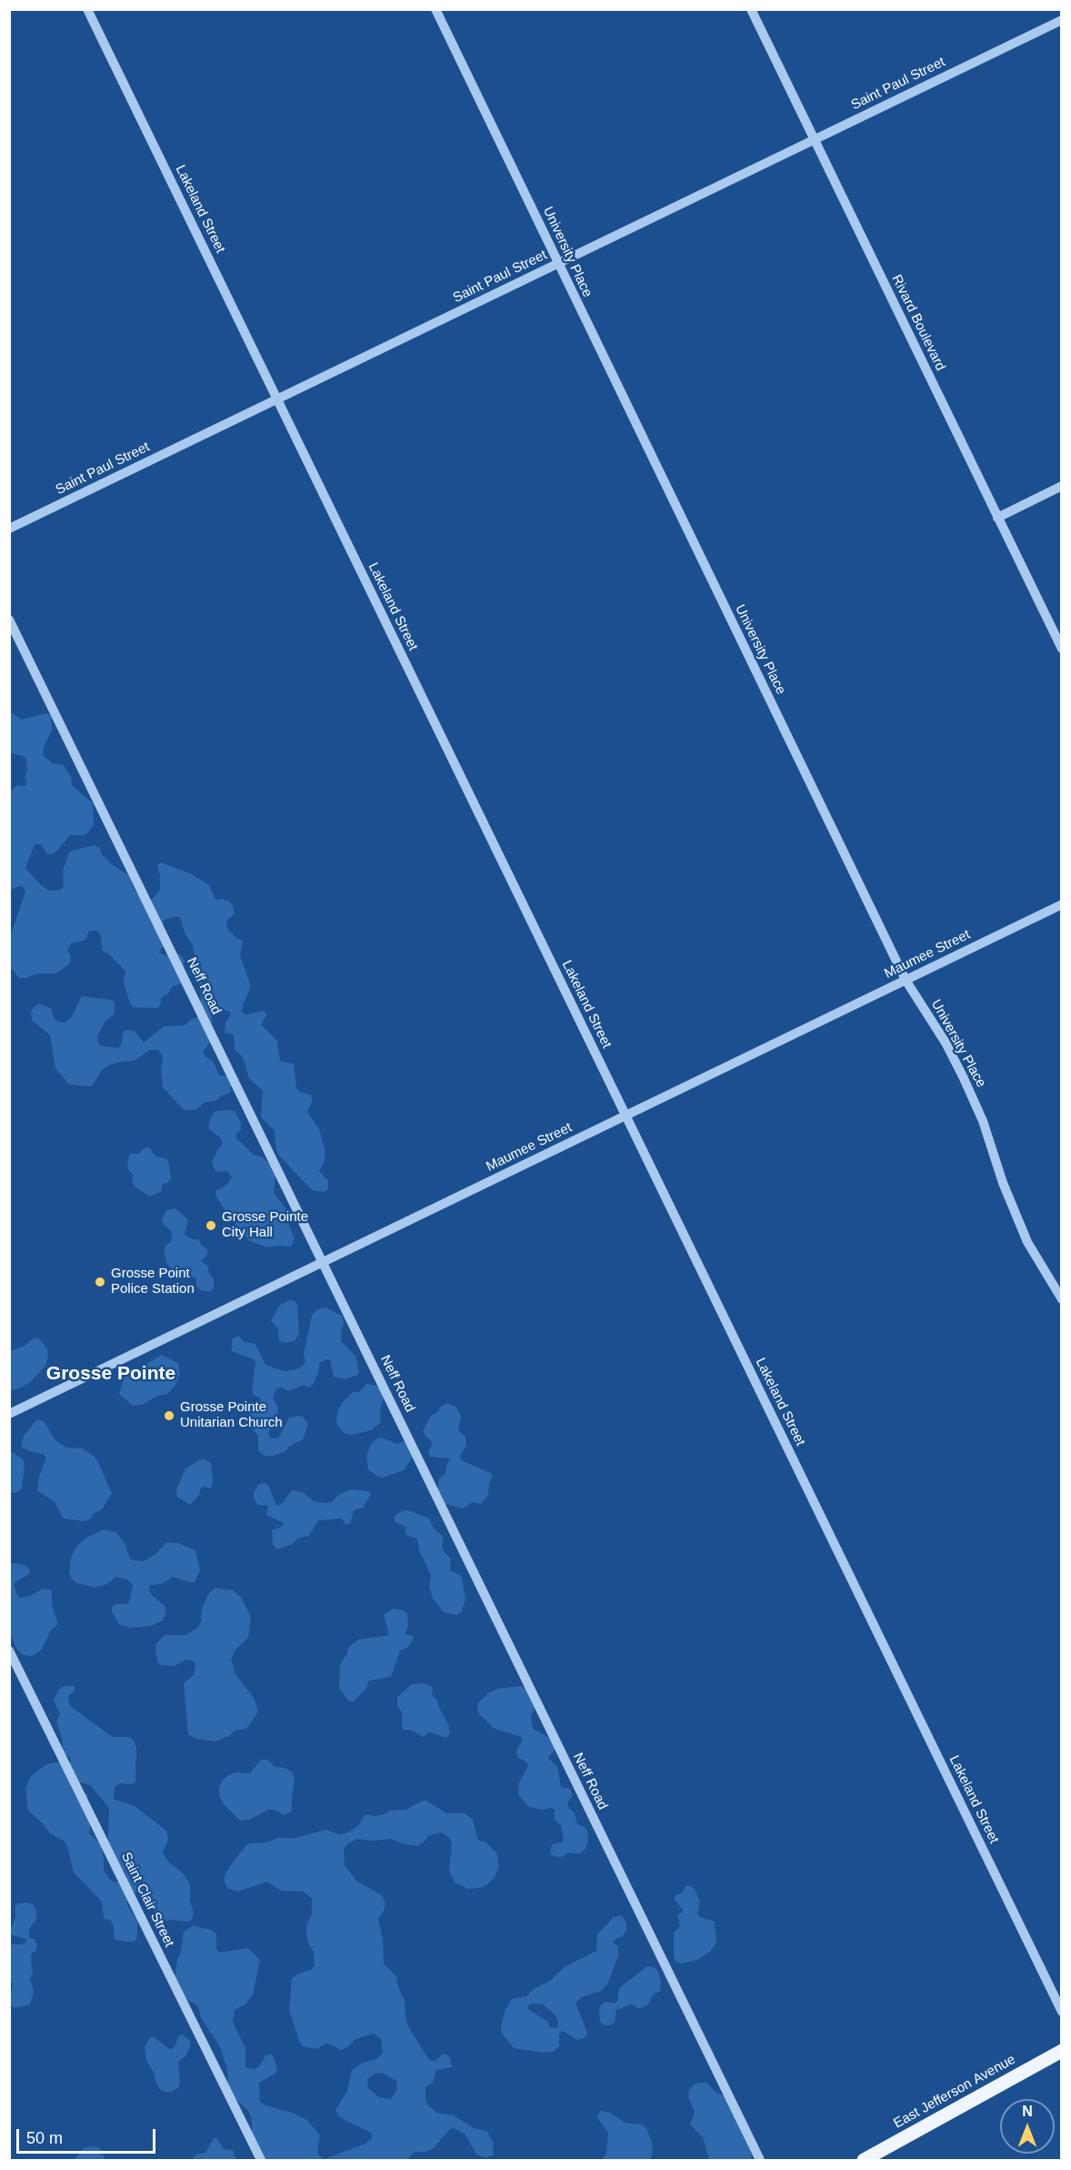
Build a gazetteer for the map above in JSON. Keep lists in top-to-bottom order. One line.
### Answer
{"streets":{"main road":["East Jefferson Avenue"],"street":["Saint Paul Street","Lakeland Street","University Place","Rivard Boulevard","Maumee Street","Neff Road","Saint Clair Street"]},"crossings":[["Saint Paul Street","Lakeland Street"],["Saint Paul Street","University Place"],["Saint Paul Street","Rivard Boulevard"],["Lakeland Street","Maumee Street"],["University Place","Maumee Street"],["Maumee Street","Neff Road"]],"districts":["Grosse Pointe"],"places":["Grosse Pointe City Hall","Grosse Point Police Station","Grosse Pointe Unitarian Church"],"scale_bar":"50 m","north":"top"}
